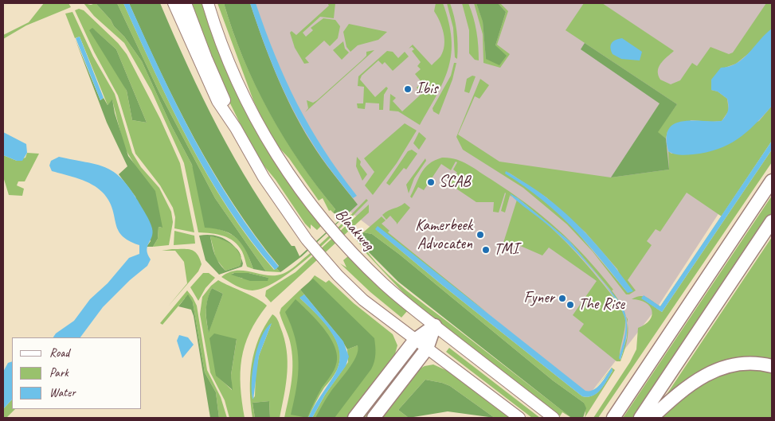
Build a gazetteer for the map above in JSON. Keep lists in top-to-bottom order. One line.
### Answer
{"streets":{"main road":["Blaakweg"]},"places":["Ibis","SCAB","Kamerbeek Advocaten","TMI","Fyner","The Rise"],"legend":["Road","Park","Water"]}
